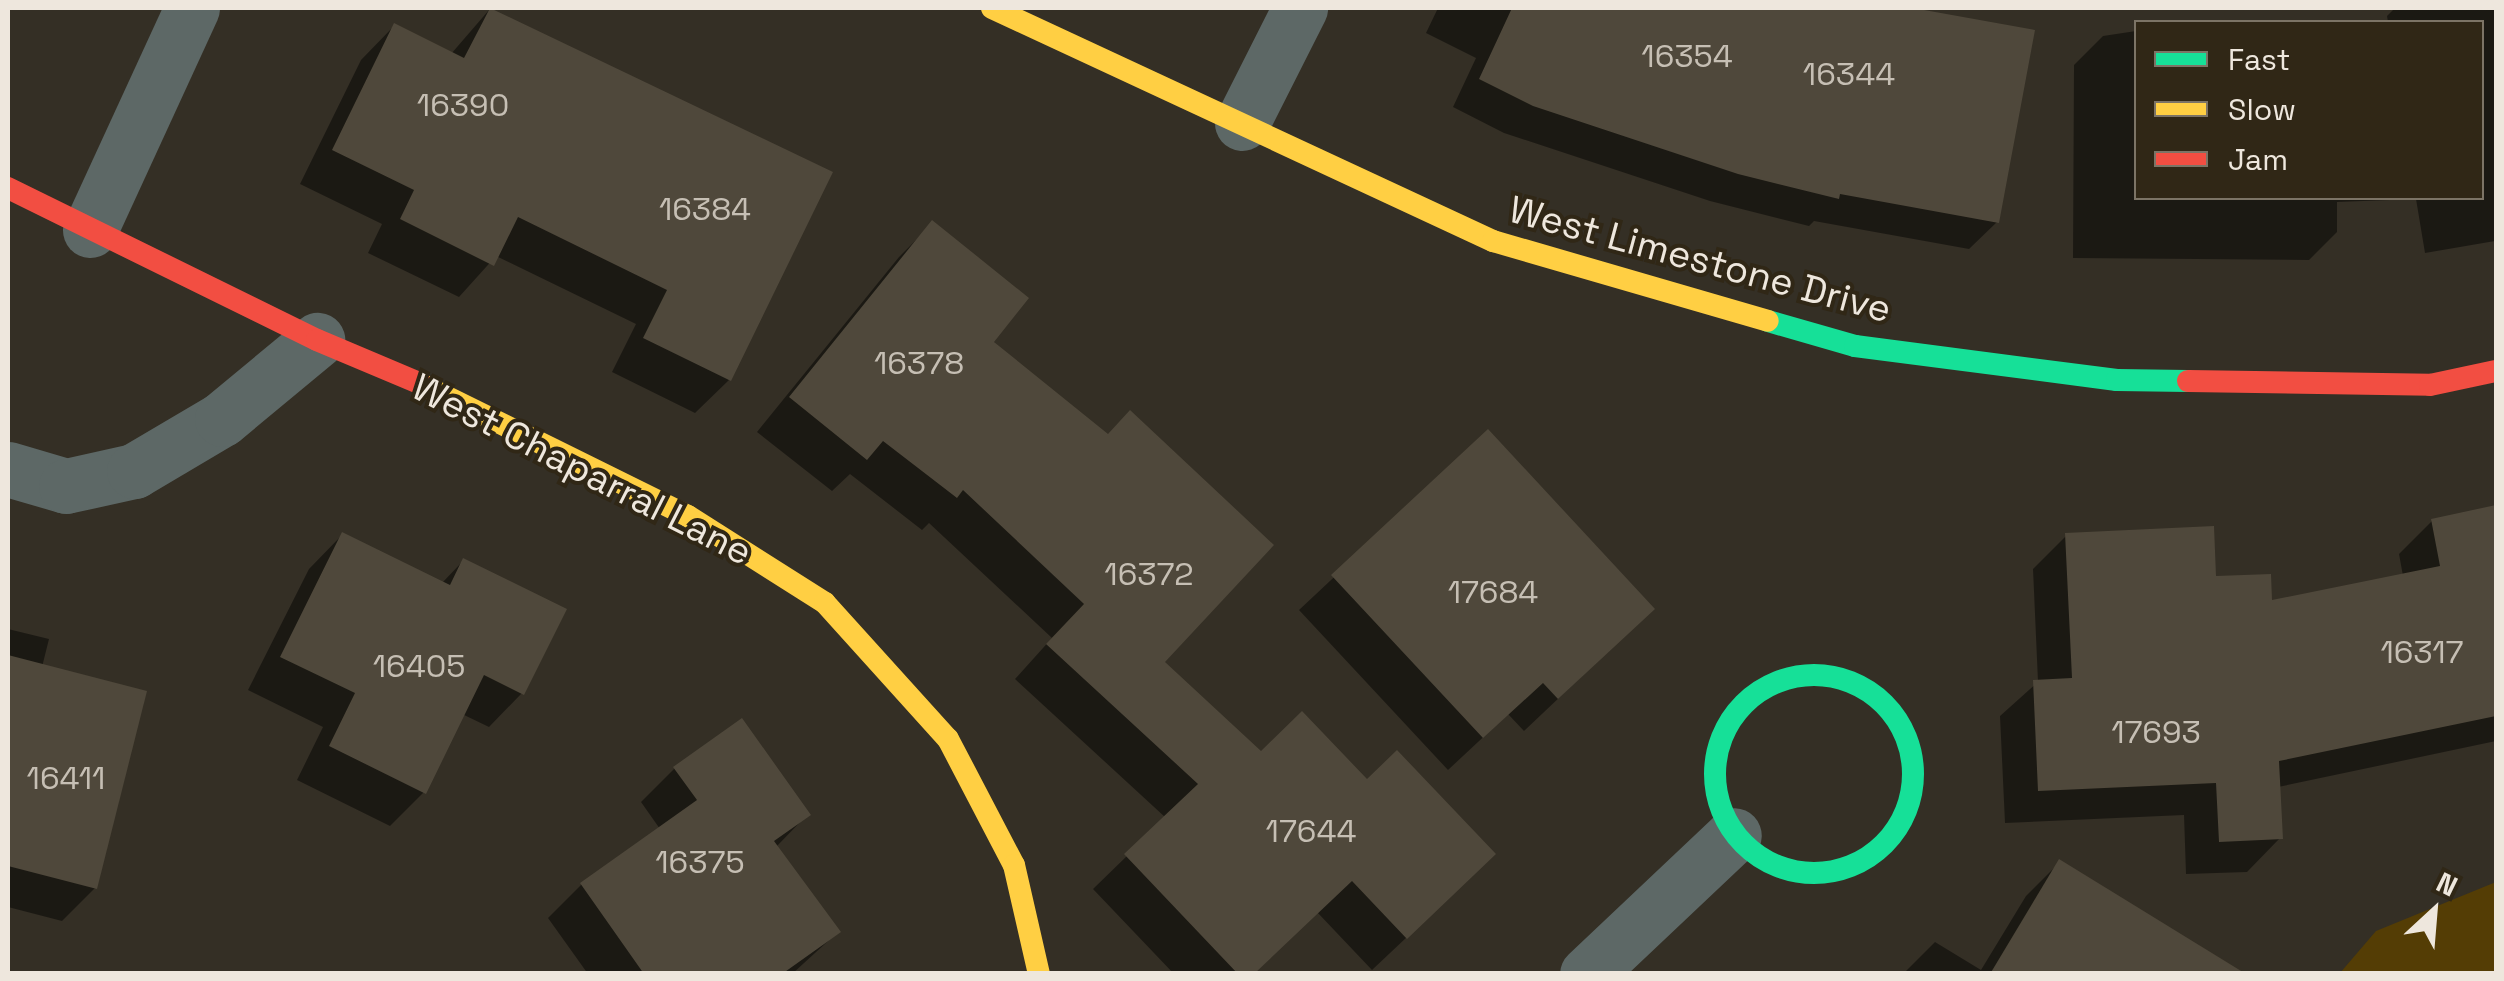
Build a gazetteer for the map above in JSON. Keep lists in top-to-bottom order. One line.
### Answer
{"streets":{"street":["West Limestone Drive","West Chaparral Lane"]},"house_numbers":["16354","16344","16390","16384","16378","16372","17684","16317","16405","17693","16411","17644","16375"],"legend":["Fast","Slow","Jam"],"north":"top right"}
